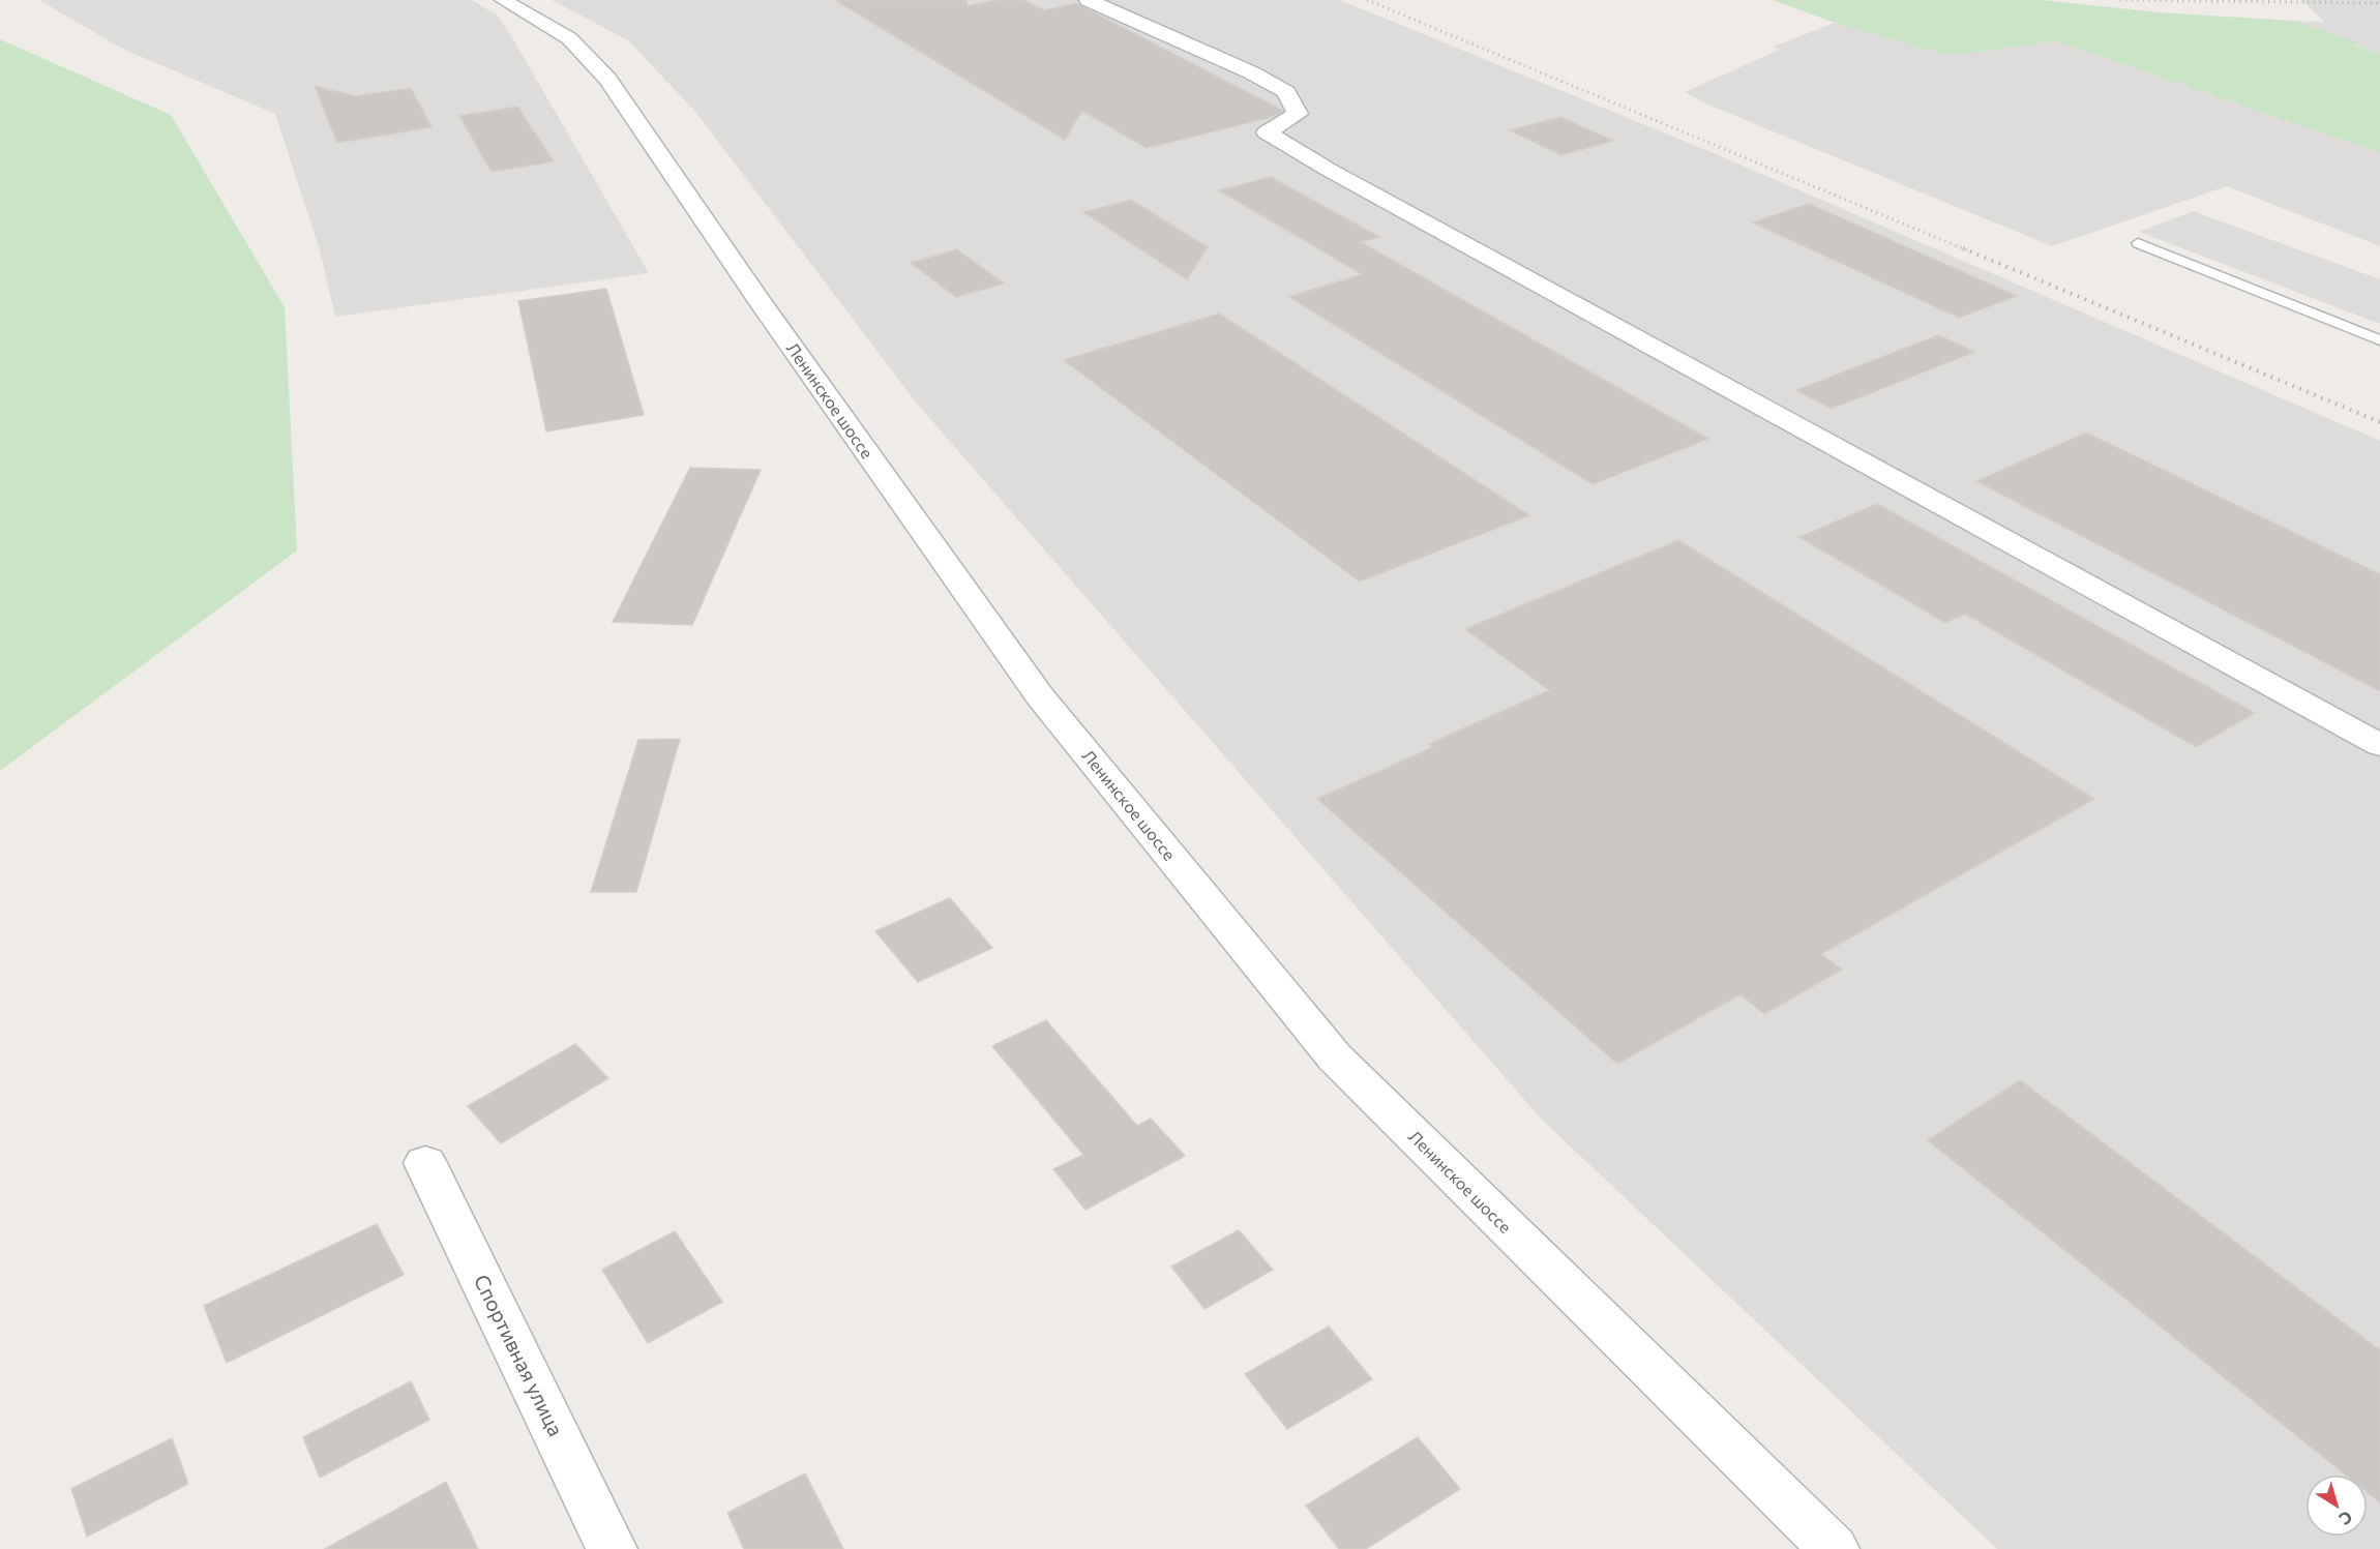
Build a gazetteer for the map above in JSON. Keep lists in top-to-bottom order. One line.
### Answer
{"streets":{"street":["Ленинское шоссе","Спортивная улица"]},"north":"bottom right"}
